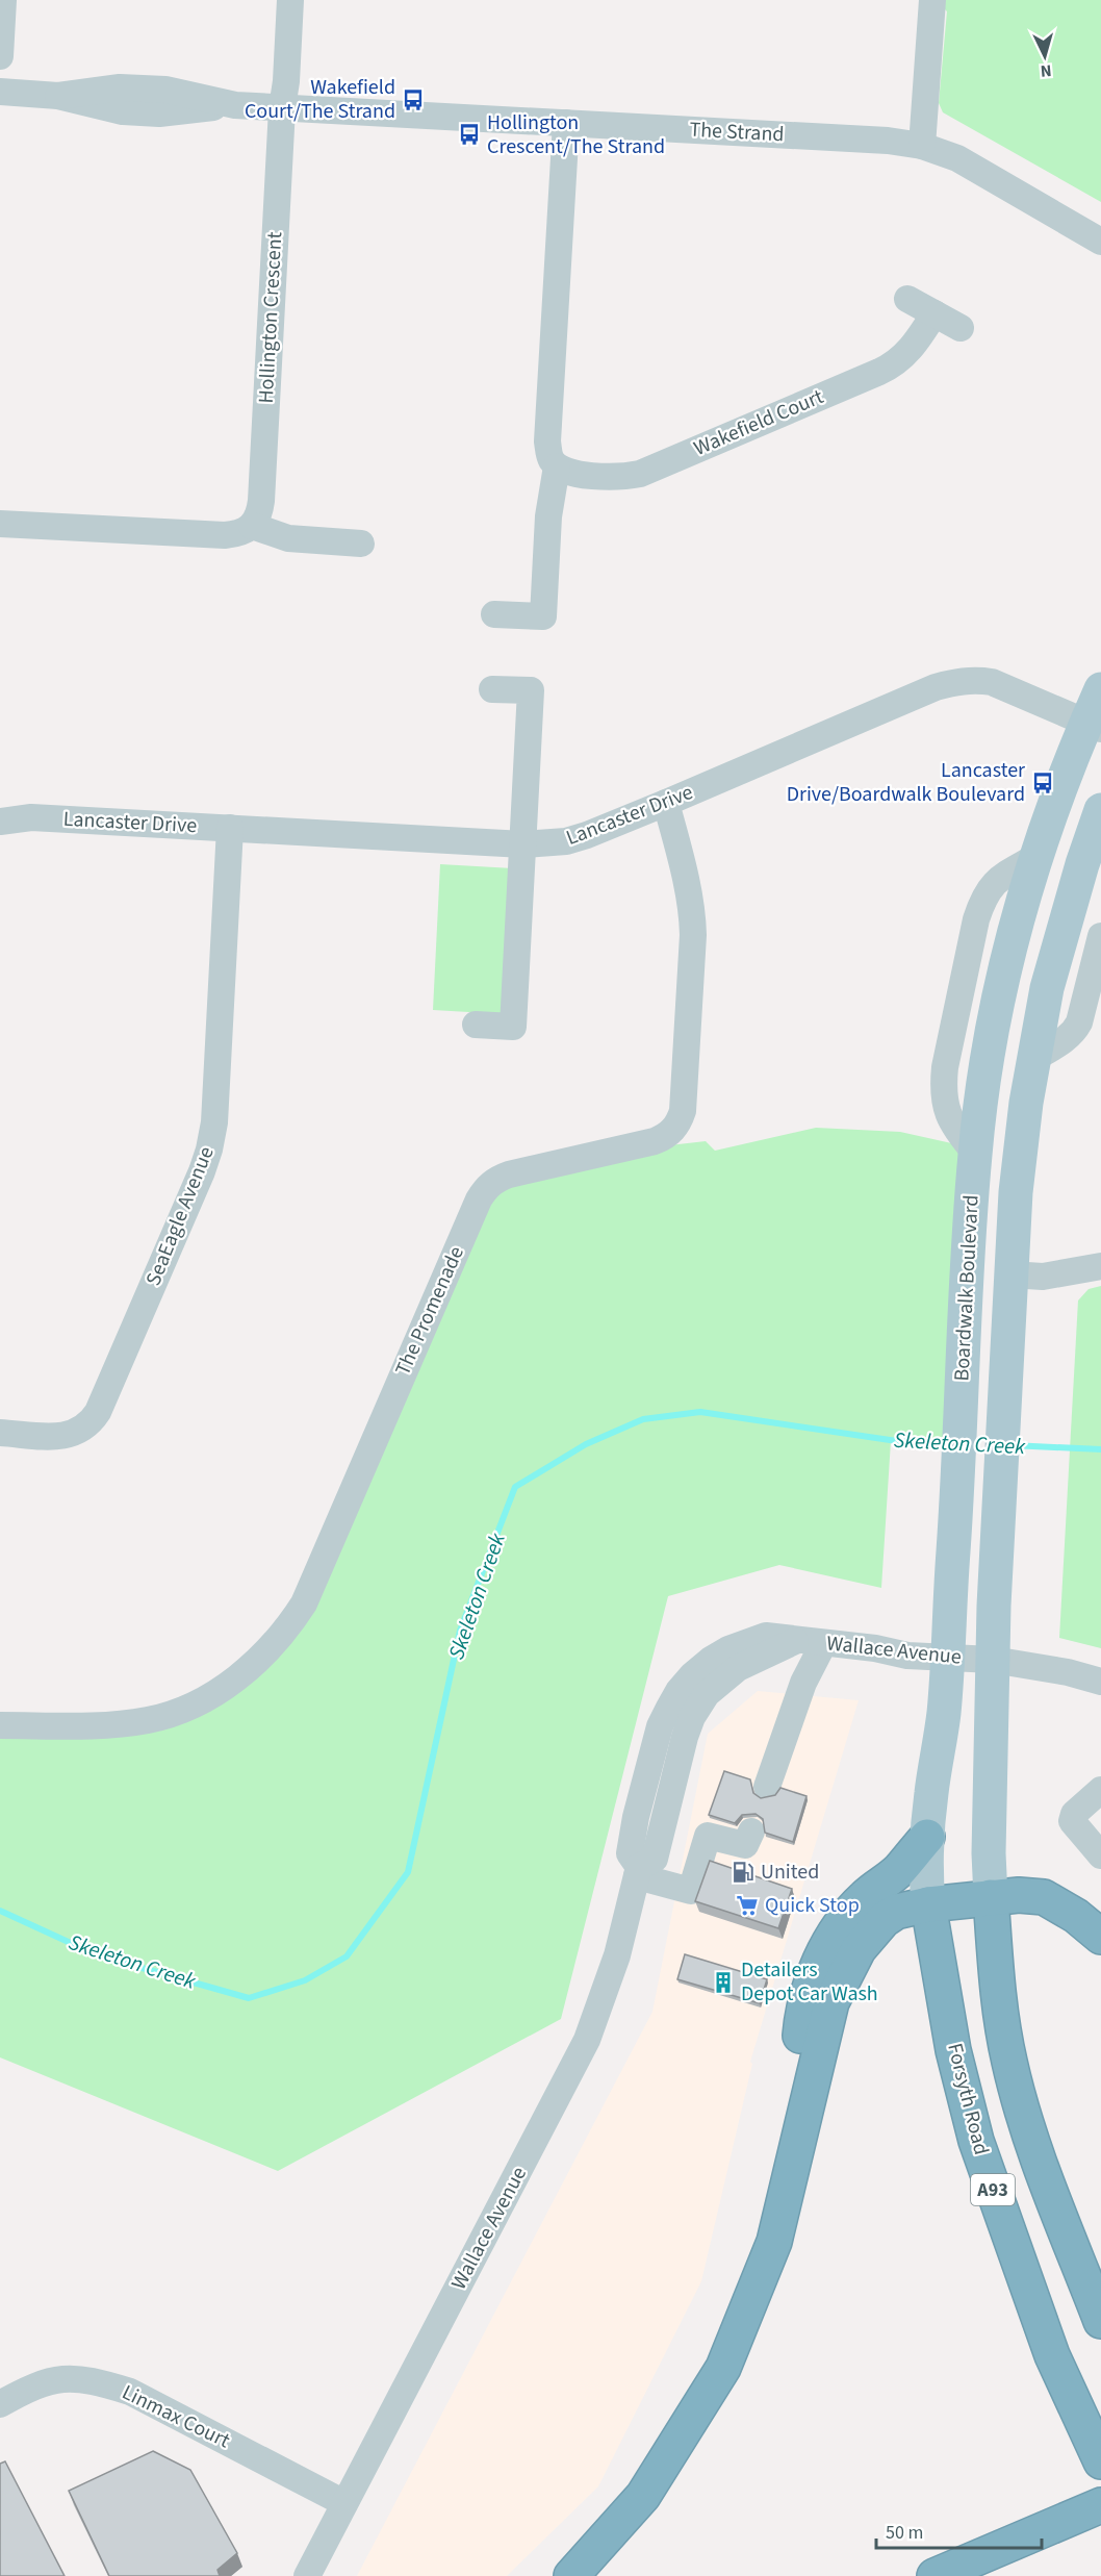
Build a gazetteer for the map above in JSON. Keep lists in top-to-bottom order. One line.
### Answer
{"streets":{"highway":["Forsyth Road","A93"],"main road":["Boardwalk Boulevard"],"street":["The Strand","Hollington Crescent","Wakefield Court","Lancaster Drive","SeaEagle Avenue","The Promenade","Wallace Avenue","Linmax Court"]},"crossings":[["The Strand","Hollington Crescent"],["Lancaster Drive","SeaEagle Avenue"],["Lancaster Drive","Boardwalk Boulevard"],["Lancaster Drive","The Promenade"],["Boardwalk Boulevard","Wallace Avenue"],["Boardwalk Boulevard","Forsyth Road"],["Boardwalk Boulevard","A93"],["Wallace Avenue","Linmax Court"]],"water":["Skeleton Creek"],"places":{"bus stop":["Wakefield Court/The Strand","Hollington Crescent/The Strand","Lancaster Drive/Boardwalk Boulevard"],"fuel station":["United"],"supermarket":["Quick Stop"],"building":["Detailers Depot Car Wash"]},"scale_bar":"50 m","north":"bottom"}
